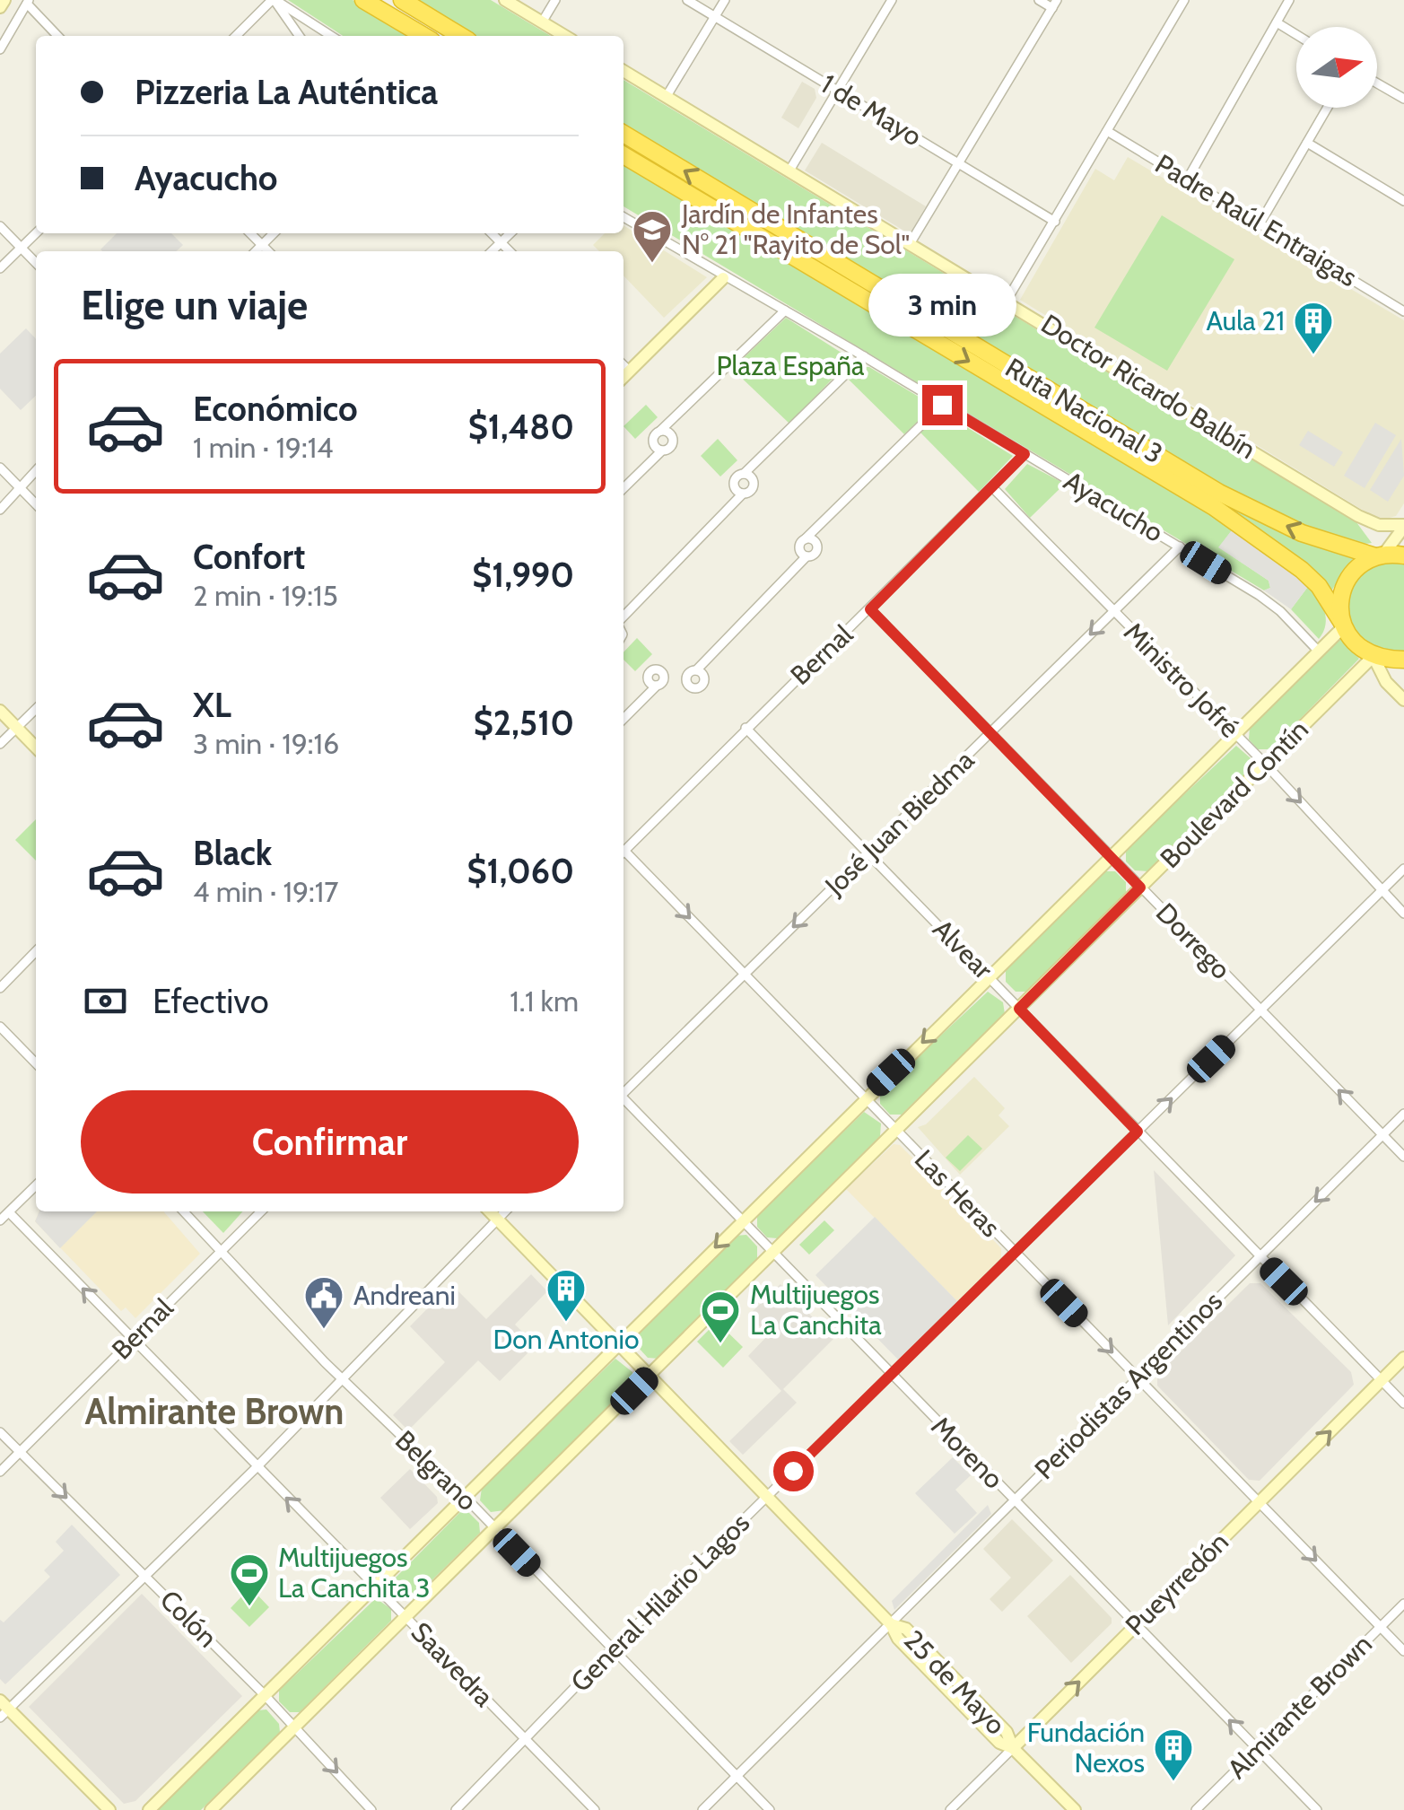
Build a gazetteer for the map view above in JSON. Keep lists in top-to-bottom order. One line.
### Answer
{"streets":{"highway":["Ruta Nacional 3"],"main road":["Doctor Ricardo Balbín","Boulevard Contín","Pueyrredón","25 de Mayo"],"street":["1 de Mayo","Padre Raúl Entraigas","Ayacucho","Bernal","Ministro Jofré","José Juan Biedma","Dorrego","Alvear","Las Heras","Periodistas Argentinos","Moreno","Belgrano","General Hilario Lagos","Colón","Saavedra","Almirante Brown"]},"crossings":[["Ruta Nacional 3","Boulevard Contín"],["Ayacucho","Bernal"],["Ayacucho","Boulevard Contín"],["Ayacucho","José Juan Biedma"],["Bernal","Ministro Jofré"],["Bernal","Dorrego"],["Bernal","Alvear"],["Bernal","Belgrano"],["Bernal","Colón"],["Bernal","Saavedra"],["Ministro Jofré","Boulevard Contín"],["Ministro Jofré","José Juan Biedma"],["Ministro Jofré","General Hilario Lagos"],["Boulevard Contín","Dorrego"],["Boulevard Contín","Alvear"],["Boulevard Contín","Las Heras"],["Boulevard Contín","Moreno"],["Boulevard Contín","Belgrano"],["Boulevard Contín","Colón"],["Boulevard Contín","Saavedra"],["Boulevard Contín","25 de Mayo"],["José Juan Biedma","Dorrego"],["José Juan Biedma","Alvear"],["José Juan Biedma","Las Heras"],["Dorrego","Periodistas Argentinos"],["Dorrego","General Hilario Lagos"],["Alvear","Periodistas Argentinos"],["Alvear","Pueyrredón"],["Alvear","General Hilario Lagos"],["Las Heras","Periodistas Argentinos"],["Las Heras","Pueyrredón"],["Las Heras","General Hilario Lagos"],["Las Heras","Almirante Brown"],["Periodistas Argentinos","Moreno"],["Periodistas Argentinos","Belgrano"],["Periodistas Argentinos","25 de Mayo"],["Moreno","Pueyrredón"],["Moreno","General Hilario Lagos"],["Moreno","Almirante Brown"],["Belgrano","General Hilario Lagos"],["Pueyrredón","25 de Mayo"],["General Hilario Lagos","Saavedra"],["General Hilario Lagos","25 de Mayo"]],"one_way":["José Juan Biedma","Las Heras","Pueyrredón","Colón","Saavedra"],"districts":["Almirante Brown"],"parks":["Plaza España"],"places":{"school or university":["Jardín de Infantes N° 21 \"Rayito de Sol\""],"building":["Aula 21","Don Antonio","Fundación Nexos"],"public building":["Andreani"],"sports":["Multijuegos La Canchita","Multijuegos La Canchita 3"]},"north":"right","page":{"banner":["Pizzeria La Auténtica","Ayacucho"],"heading":"Elige un viaje","bubble":"3 min","list":[{"name":"Económico","note":"1 min · 19:14","value":"$1,480"},{"name":"Confort","note":"2 min · 19:15","value":"$1,990"},{"name":"XL","note":"3 min · 19:16","value":"$2,510"},{"name":"Black","note":"4 min · 19:17","value":"$1,060"}],"pay":["Efectivo","1.1 km"],"buttons":"Confirmar"}}
